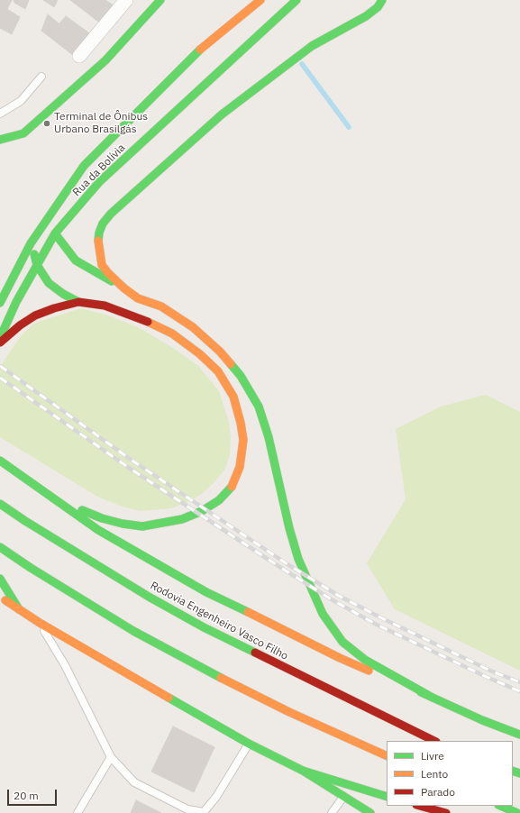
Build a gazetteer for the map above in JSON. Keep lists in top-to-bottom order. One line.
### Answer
{"streets":{"main road":["Rua da Bolívia","Rodovia Engenheiro Vasco Filho"]},"places":["Terminal de Ônibus Urbano Brasilgás"],"legend":["Livre","Lento","Parado"],"scale_bar":"20 m"}
